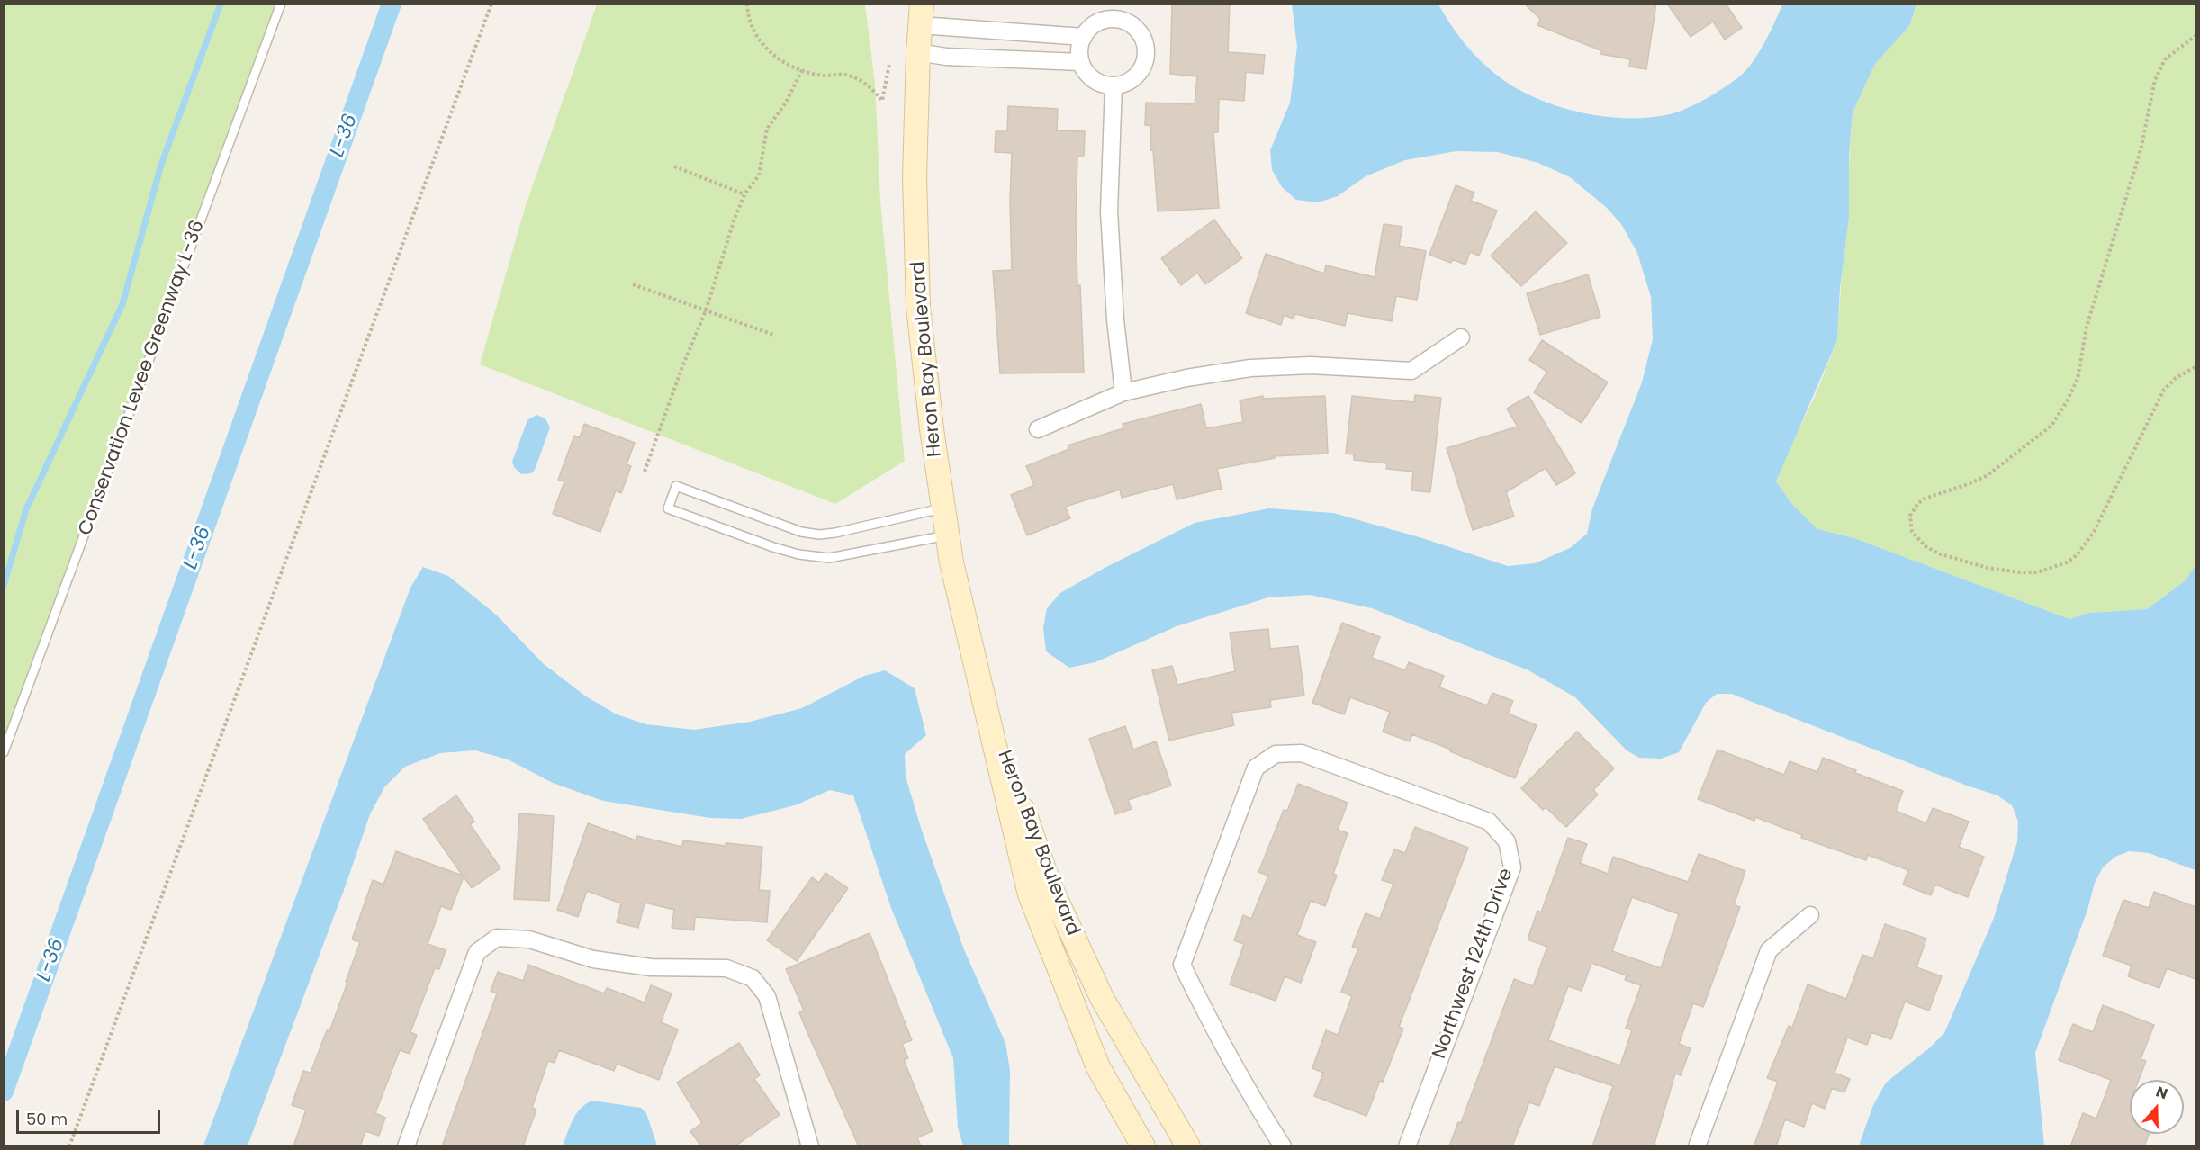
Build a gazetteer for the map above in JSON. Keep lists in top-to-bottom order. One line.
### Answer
{"streets":{"street":["Heron Bay Boulevard","Northwest 124th Drive"],"lane":["Conservation Levee Greenway L-36"]},"water":["L-36"],"scale_bar":"50 m","north":"top"}
